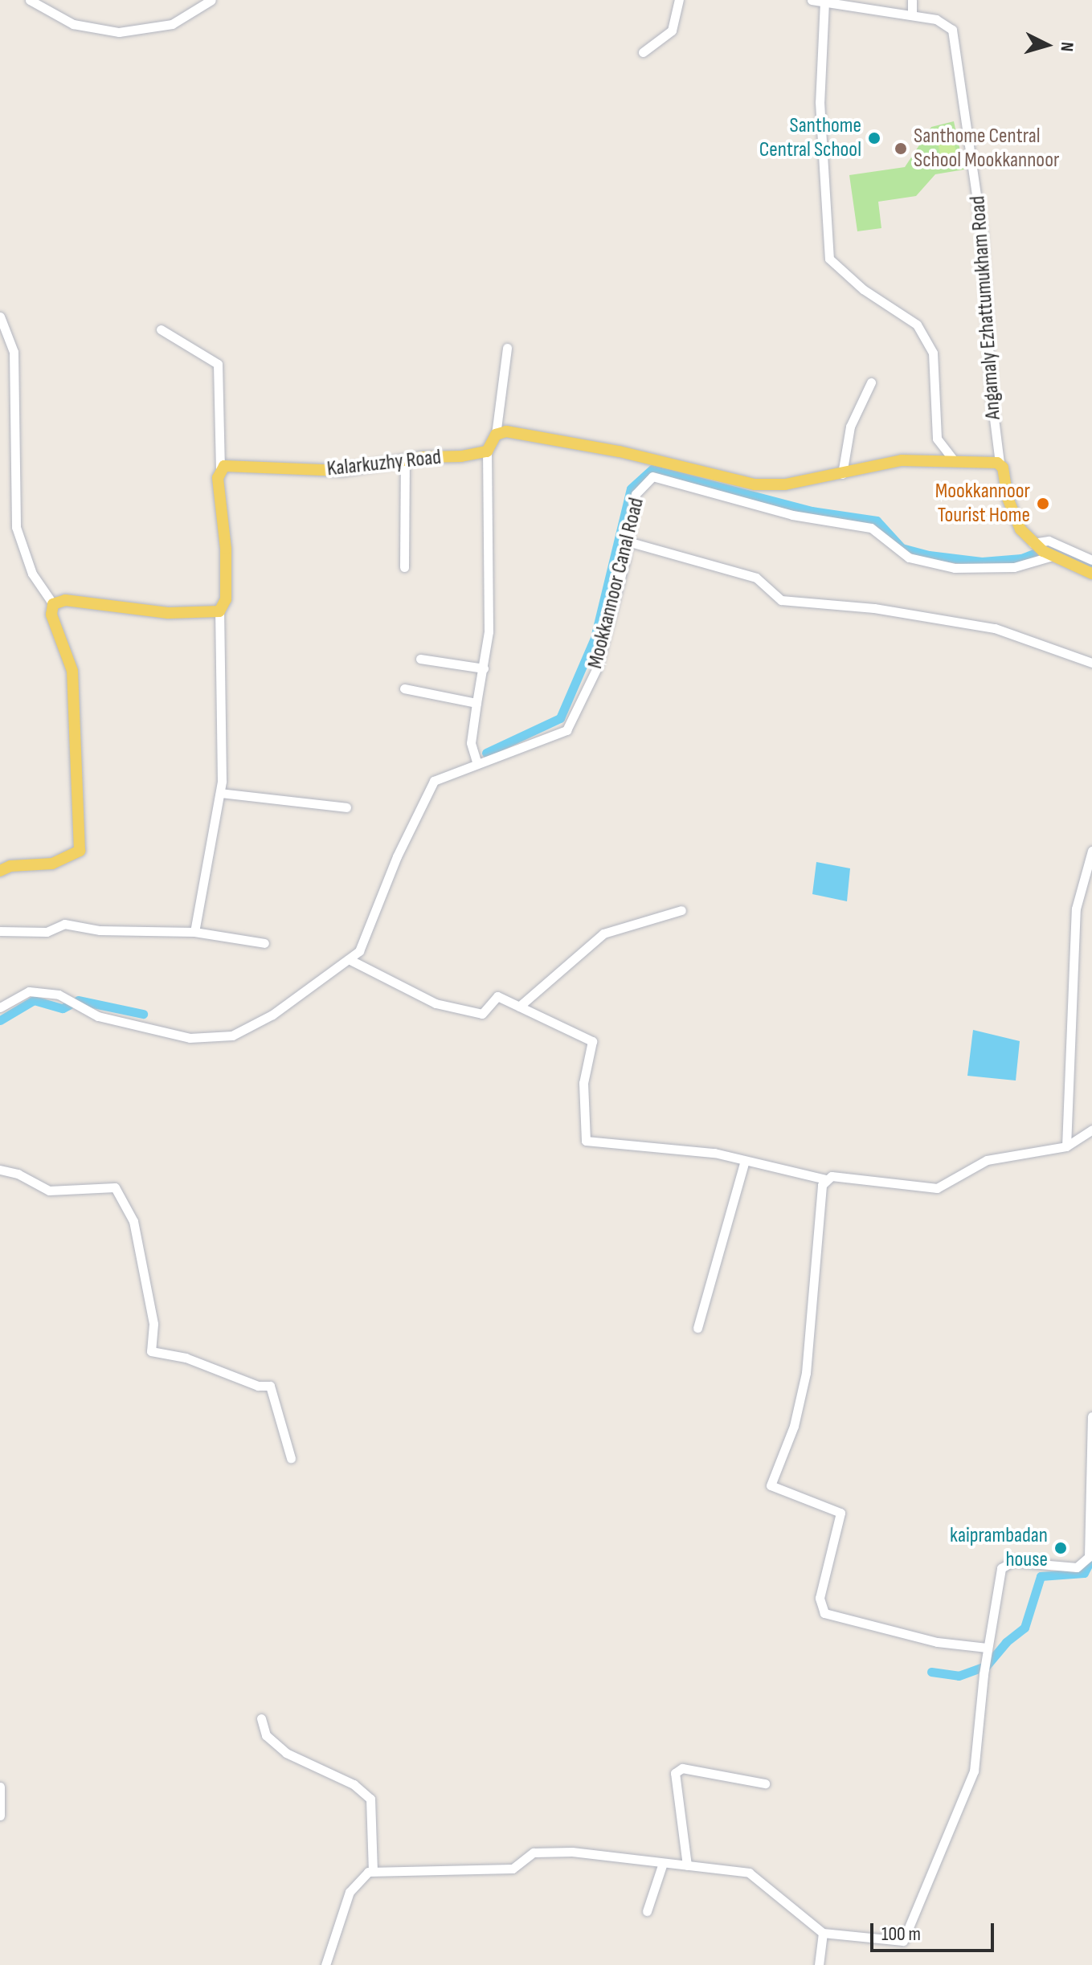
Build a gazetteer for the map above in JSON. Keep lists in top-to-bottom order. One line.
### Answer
{"streets":{"main road":["Kalarkuzhy Road"],"street":["Angamaly Ezhattumukham Road","Mookkannoor Canal Road"]},"places":["Santhome Central School","Santhome Central School Mookkannoor","Mookkannoor Tourist Home","kaiprambadan house"],"scale_bar":"100 m","north":"right"}
